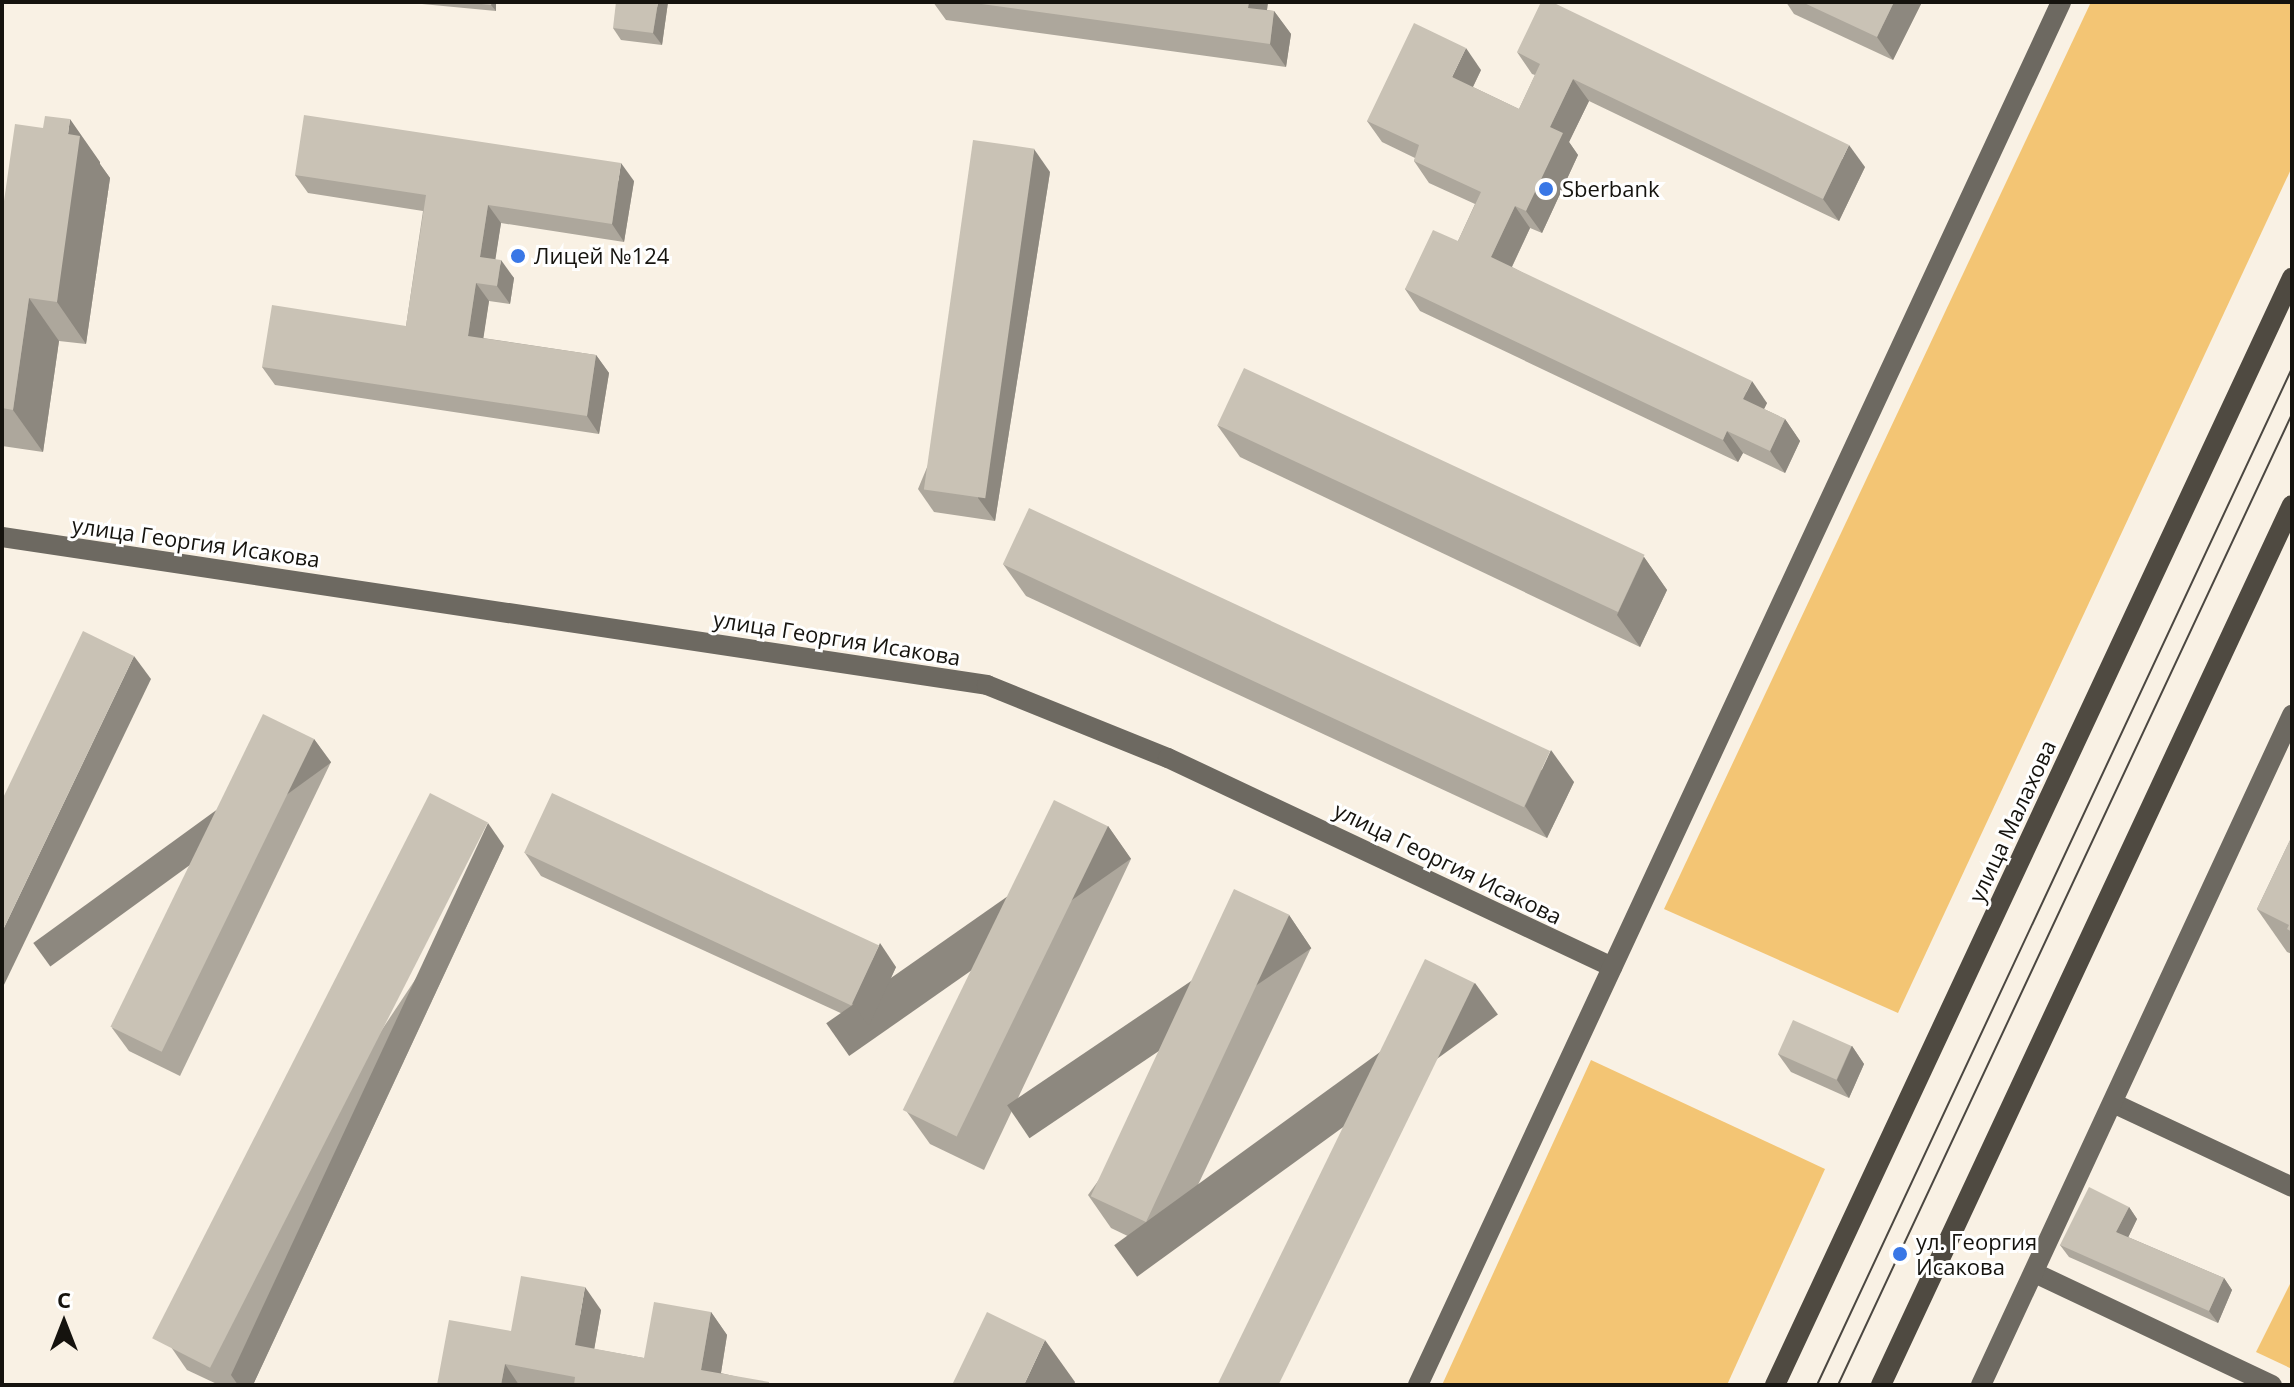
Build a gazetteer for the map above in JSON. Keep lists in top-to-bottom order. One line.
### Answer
{"streets":{"main road":["улица Малахова"],"street":["улица Георгия Исакова"]},"places":["Sberbank","Лицей №124","ул. Георгия Исакова"],"north":"top"}
